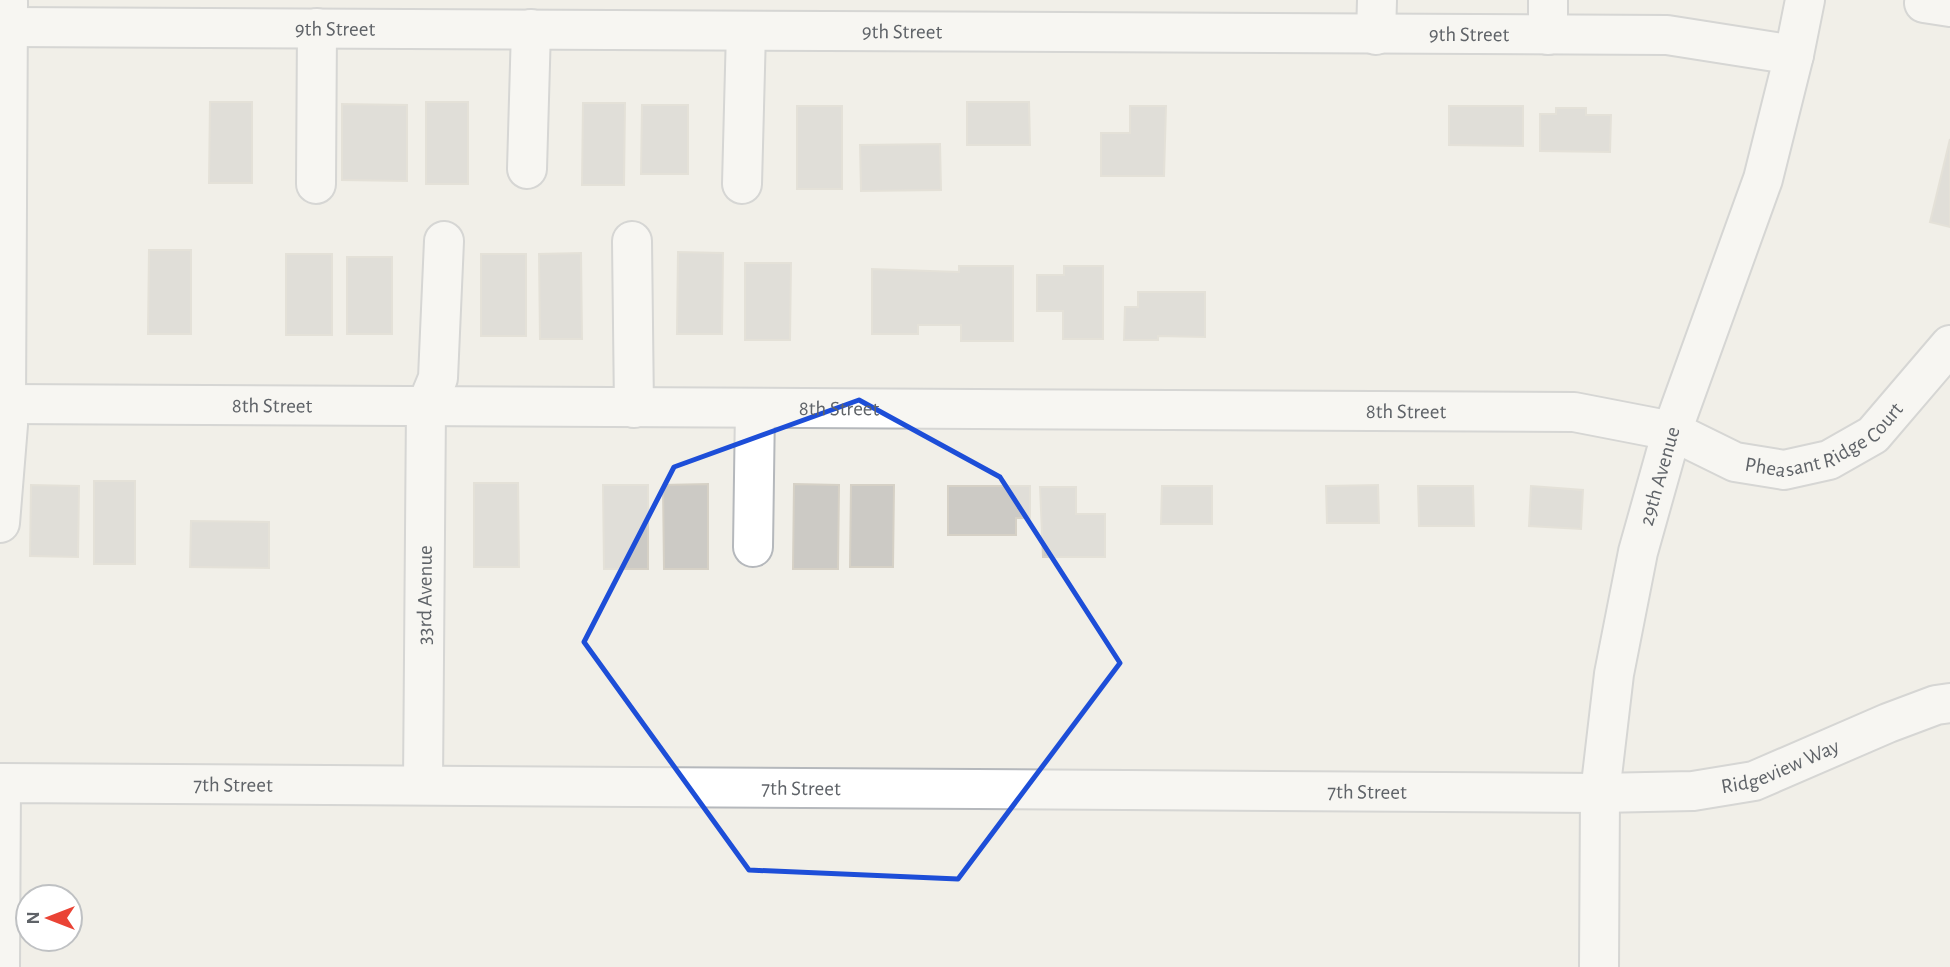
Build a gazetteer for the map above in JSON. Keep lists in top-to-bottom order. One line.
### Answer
{"streets":{"street":["9th Street","8th Street","Pheasant Ridge Court","29th Avenue","33rd Avenue","Ridgeview Way","7th Street"]},"crossings":[["9th Street","29th Avenue"],["8th Street","Pheasant Ridge Court"],["8th Street","29th Avenue"],["8th Street","33rd Avenue"],["Pheasant Ridge Court","29th Avenue"],["29th Avenue","Ridgeview Way"],["29th Avenue","7th Street"],["33rd Avenue","7th Street"],["Ridgeview Way","7th Street"]],"north":"left"}
